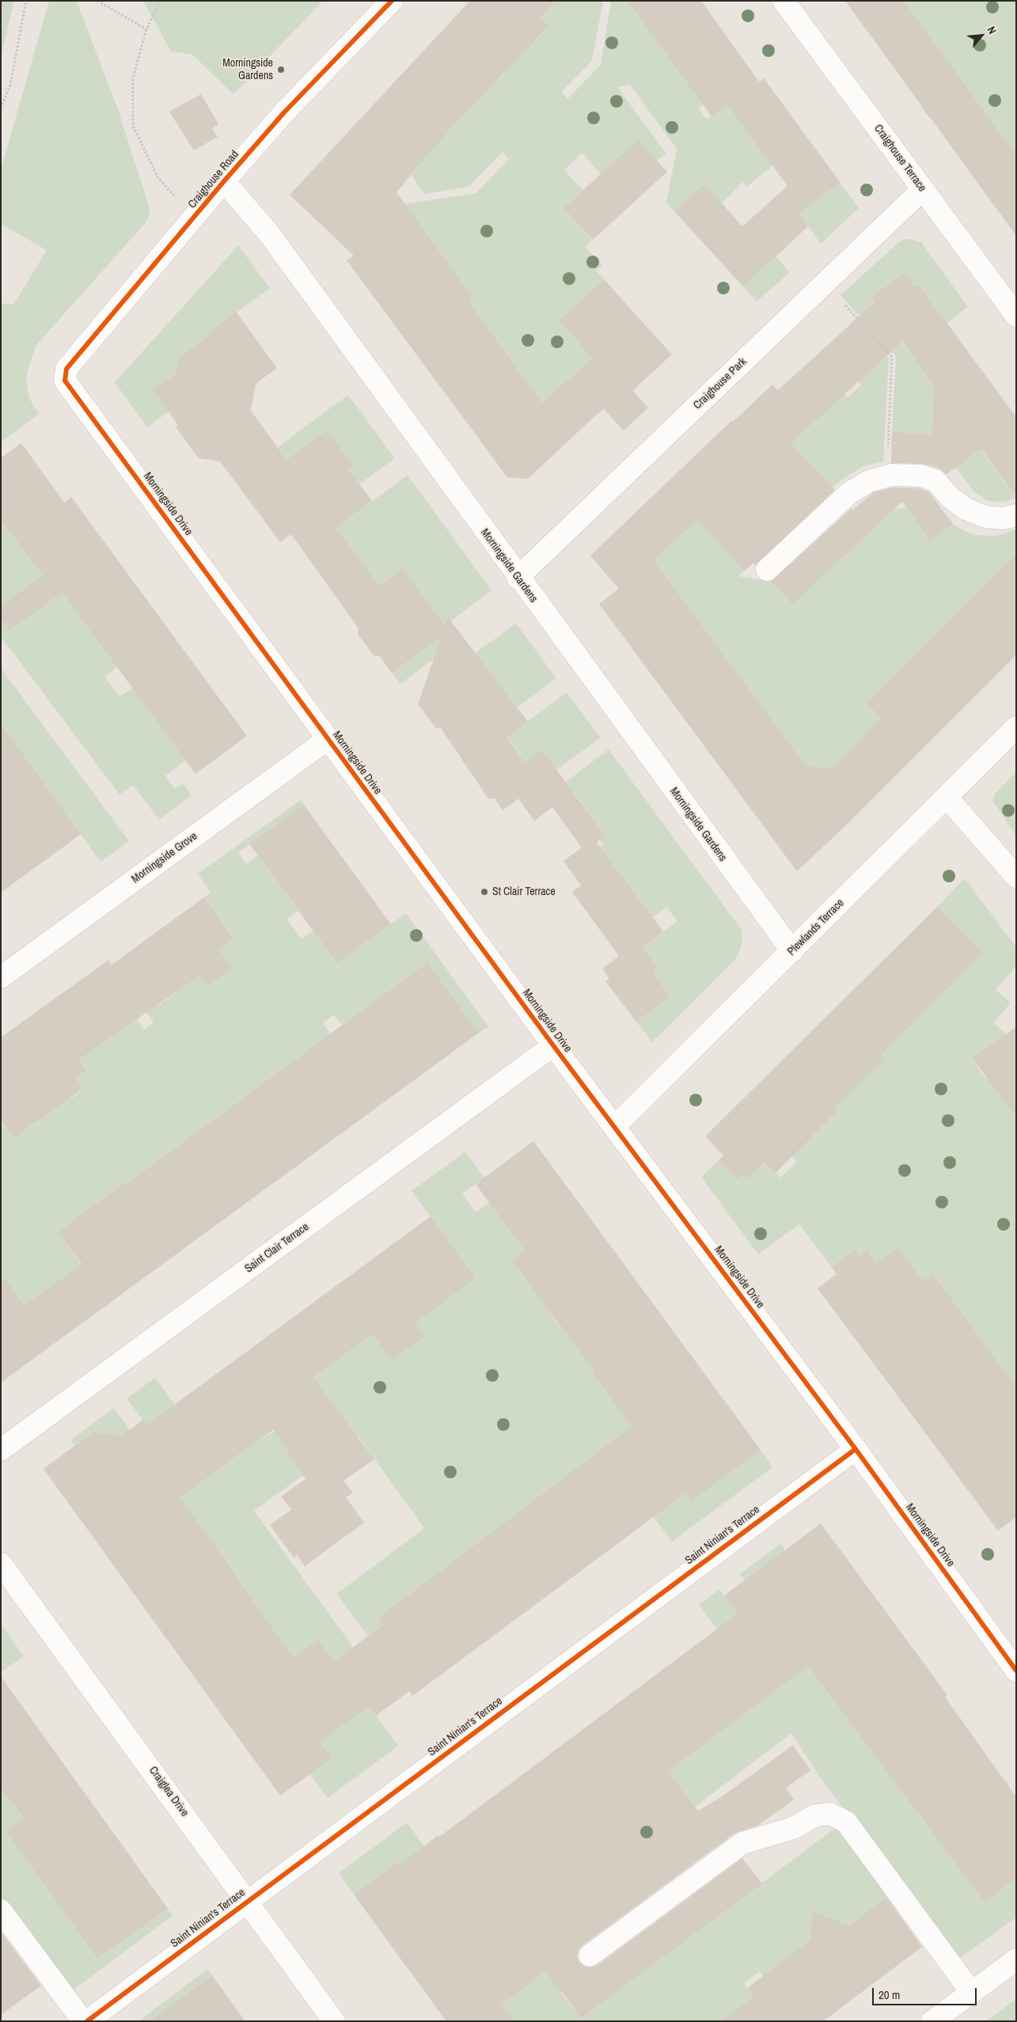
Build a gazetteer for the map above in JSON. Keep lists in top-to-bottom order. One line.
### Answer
{"streets":{"street":["Craighouse Terrace","Craighouse Road","Craighouse Park","Morningside Drive","Morningside Gardens","Morningside Grove","Plewlands Terrace","Saint Clair Terrace","Saint Ninian's Terrace","Craiglea Drive"]},"crossings":[["Craighouse Terrace","Craighouse Park"],["Craighouse Road","Morningside Drive"],["Craighouse Road","Morningside Gardens"],["Craighouse Park","Morningside Gardens"],["Morningside Drive","Morningside Grove"],["Morningside Drive","Plewlands Terrace"],["Morningside Drive","Saint Clair Terrace"],["Morningside Drive","Saint Ninian's Terrace"],["Morningside Gardens","Plewlands Terrace"],["Saint Ninian's Terrace","Craiglea Drive"]],"places":["Morningside Gardens","St Clair Terrace"],"scale_bar":"20 m","north":"top right"}
